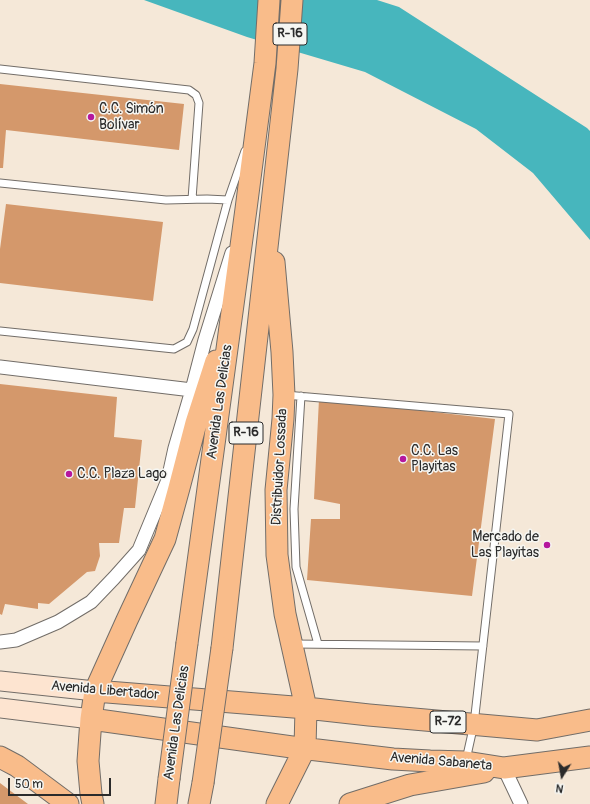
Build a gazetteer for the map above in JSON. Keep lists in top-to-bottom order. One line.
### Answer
{"streets":{"main road":["R-16","Avenida Las Delicias","Distribuidor Lossada","Avenida Libertador","R-72","Avenida Sabaneta"]},"crossings":[["Avenida Las Delicias","Distribuidor Lossada"],["Distribuidor Lossada","Avenida Libertador"],["Distribuidor Lossada","R-72"],["Distribuidor Lossada","Avenida Sabaneta"],["Avenida Libertador","R-72"],["Avenida Libertador","Avenida Sabaneta"]],"places":["C.C. Simón Bolívar","C.C. Las Playitas","C.C. Plaza Lago","Mercado de Las Playitas"],"scale_bar":"50 m","north":"bottom"}
